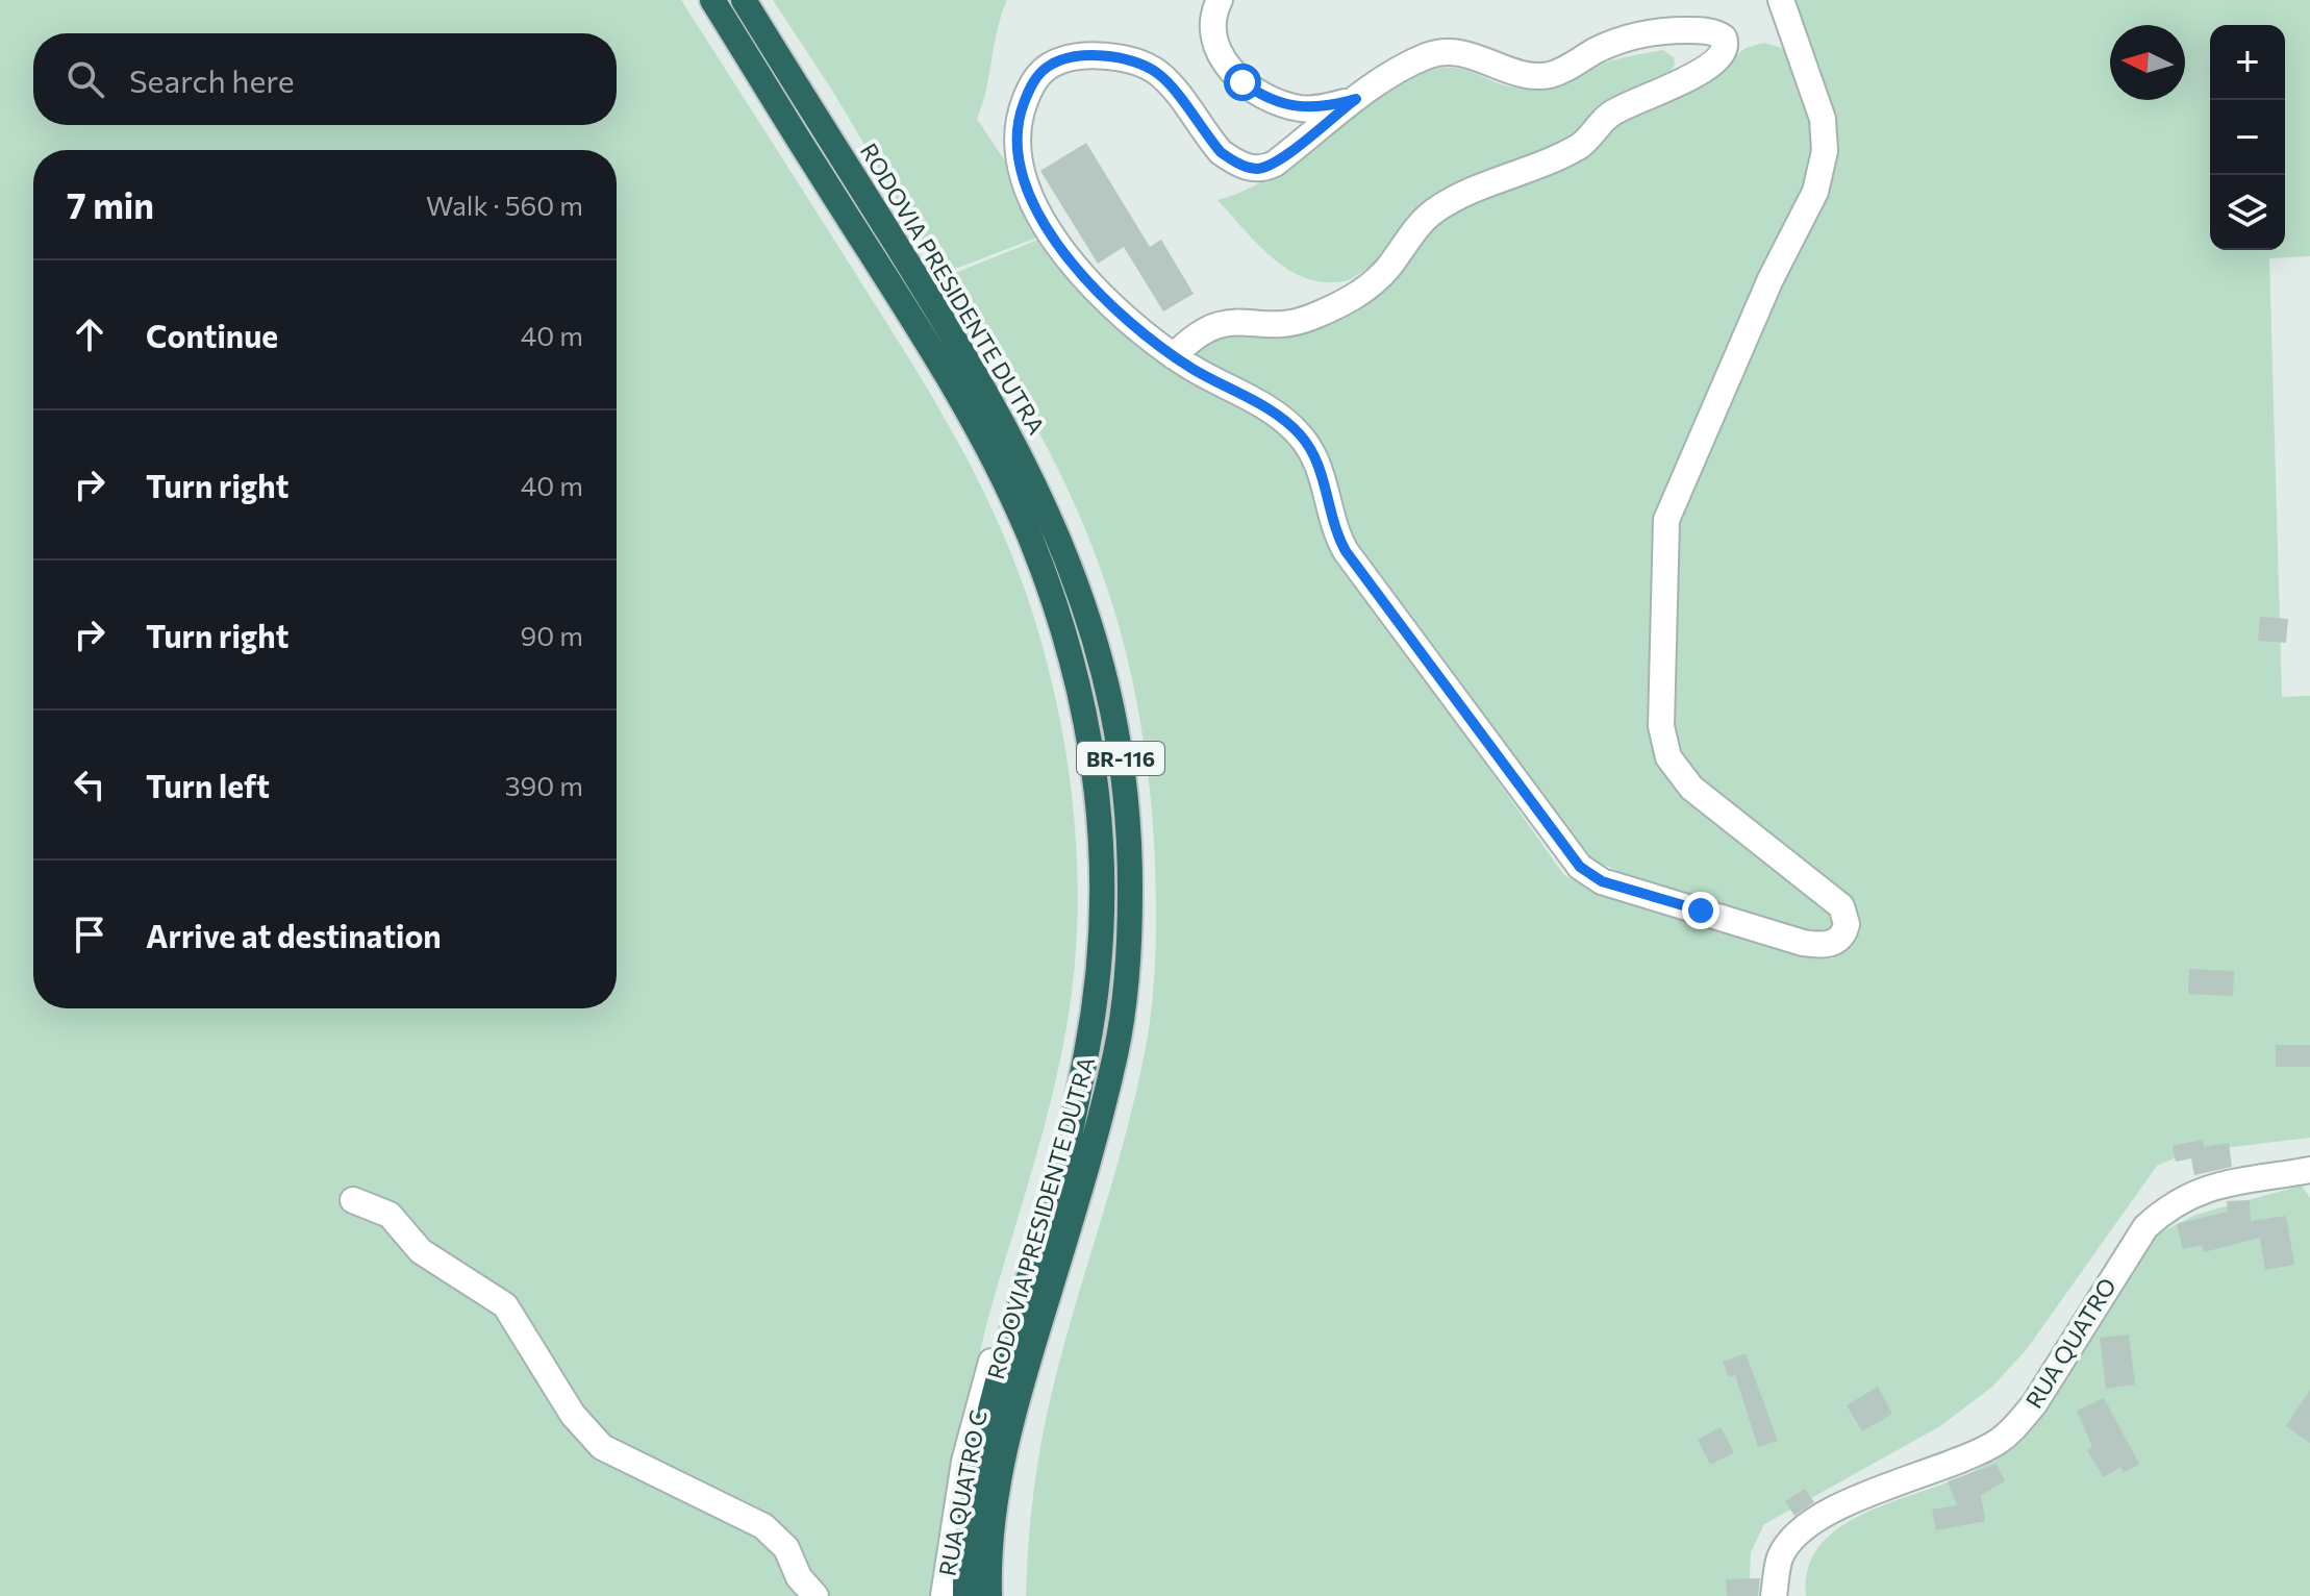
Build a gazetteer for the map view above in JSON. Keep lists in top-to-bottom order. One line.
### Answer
{"streets":{"highway":["RODOVIA PRESIDENTE DUTRA","BR-116"],"street":["RUA QUATRO","RUA QUATRO C"]},"crossings":[["RODOVIA PRESIDENTE DUTRA","RUA QUATRO C"]],"north":"left","page":{"map_buttons":["+","−"],"search":"Search here","heading":["7 min","Walk · 560 m"],"list":[["Continue","40 m"],["Turn right","40 m"],["Turn right","90 m"],["Turn left","390 m"],"Arrive at destination"]}}
